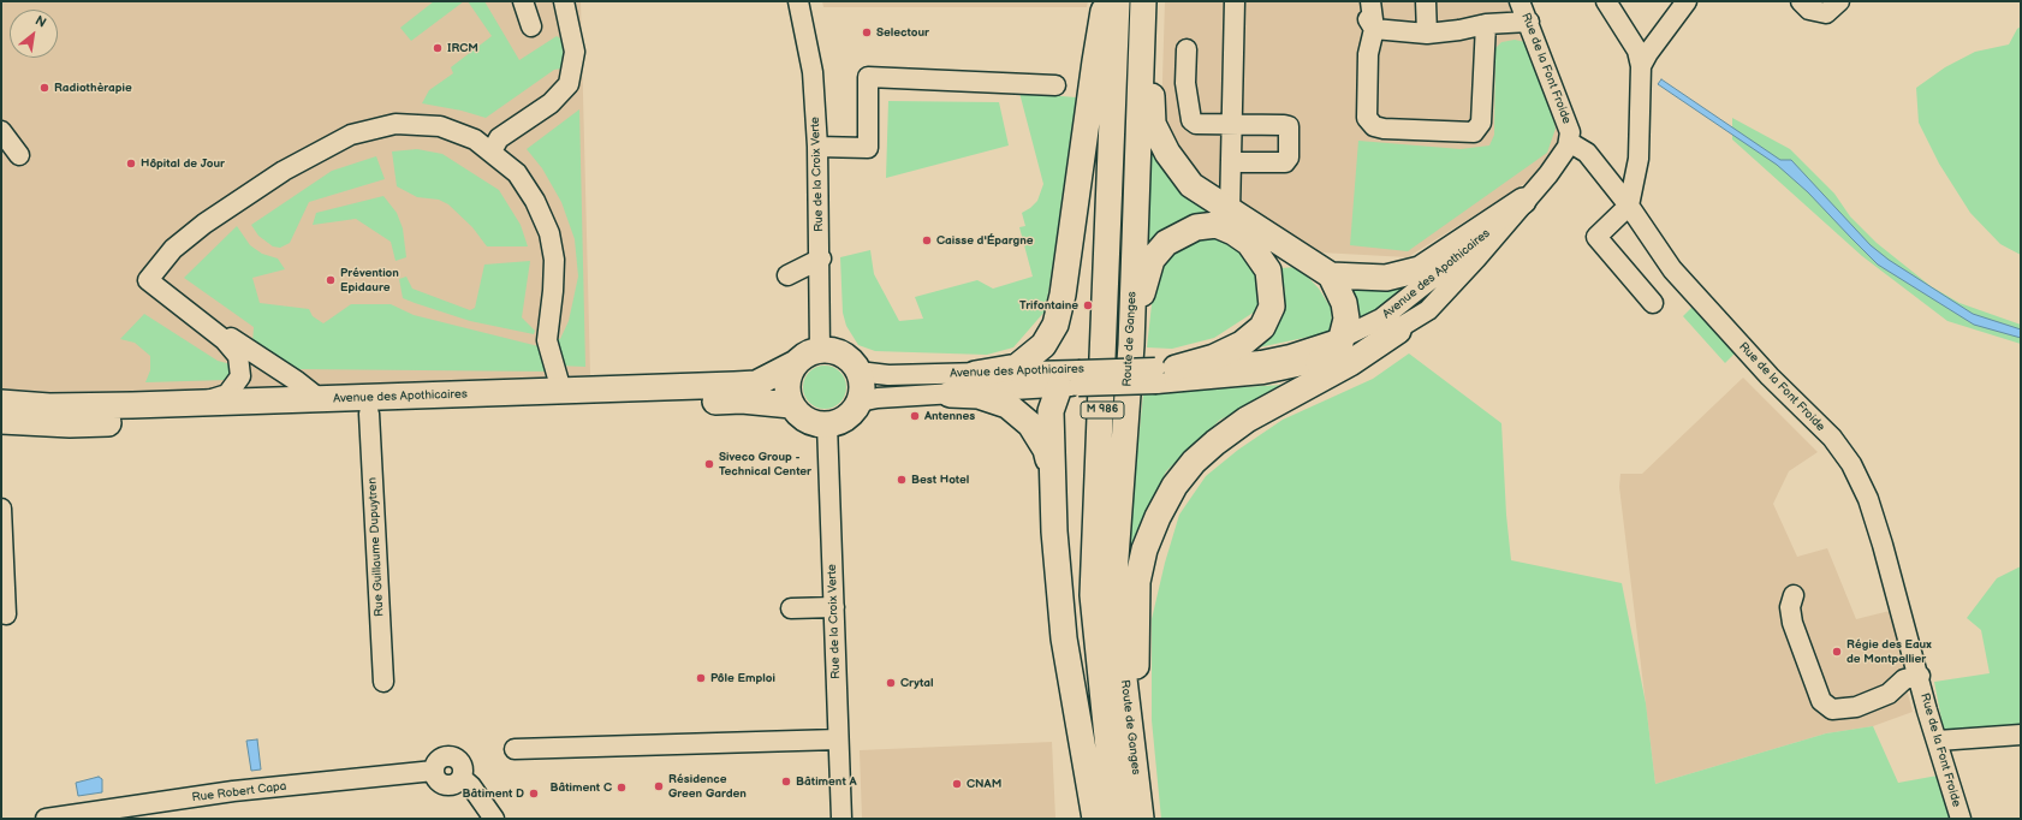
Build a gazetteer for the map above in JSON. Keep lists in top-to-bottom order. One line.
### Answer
{"streets":{"main road":["Avenue des Apothicaires","Route de Ganges","M 986"],"street":["Rue de la Font Froide","Rue de la Croix Verte","Rue Guillaume Dupuytren","Rue Robert Capa"]},"crossings":[["Rue de la Font Froide","Avenue des Apothicaires"],["Rue de la Croix Verte","Avenue des Apothicaires"],["Avenue des Apothicaires","M 986"],["Avenue des Apothicaires","Rue Guillaume Dupuytren"],["Route de Ganges","M 986"]],"places":["Selectour","IRCM","Radiothèrapie","Hôpital de Jour","Caisse d'Épargne","Prévention Epidaure","Trifontaine","Antennes","Siveco Group - Technical Center","Best Hotel","Régie des Eaux de Montpellier","Pôle Emploi","Crytal","Bâtiment A","CNAM","Résidence Green Garden","Bâtiment C","Bâtiment D"],"north":"top right"}
